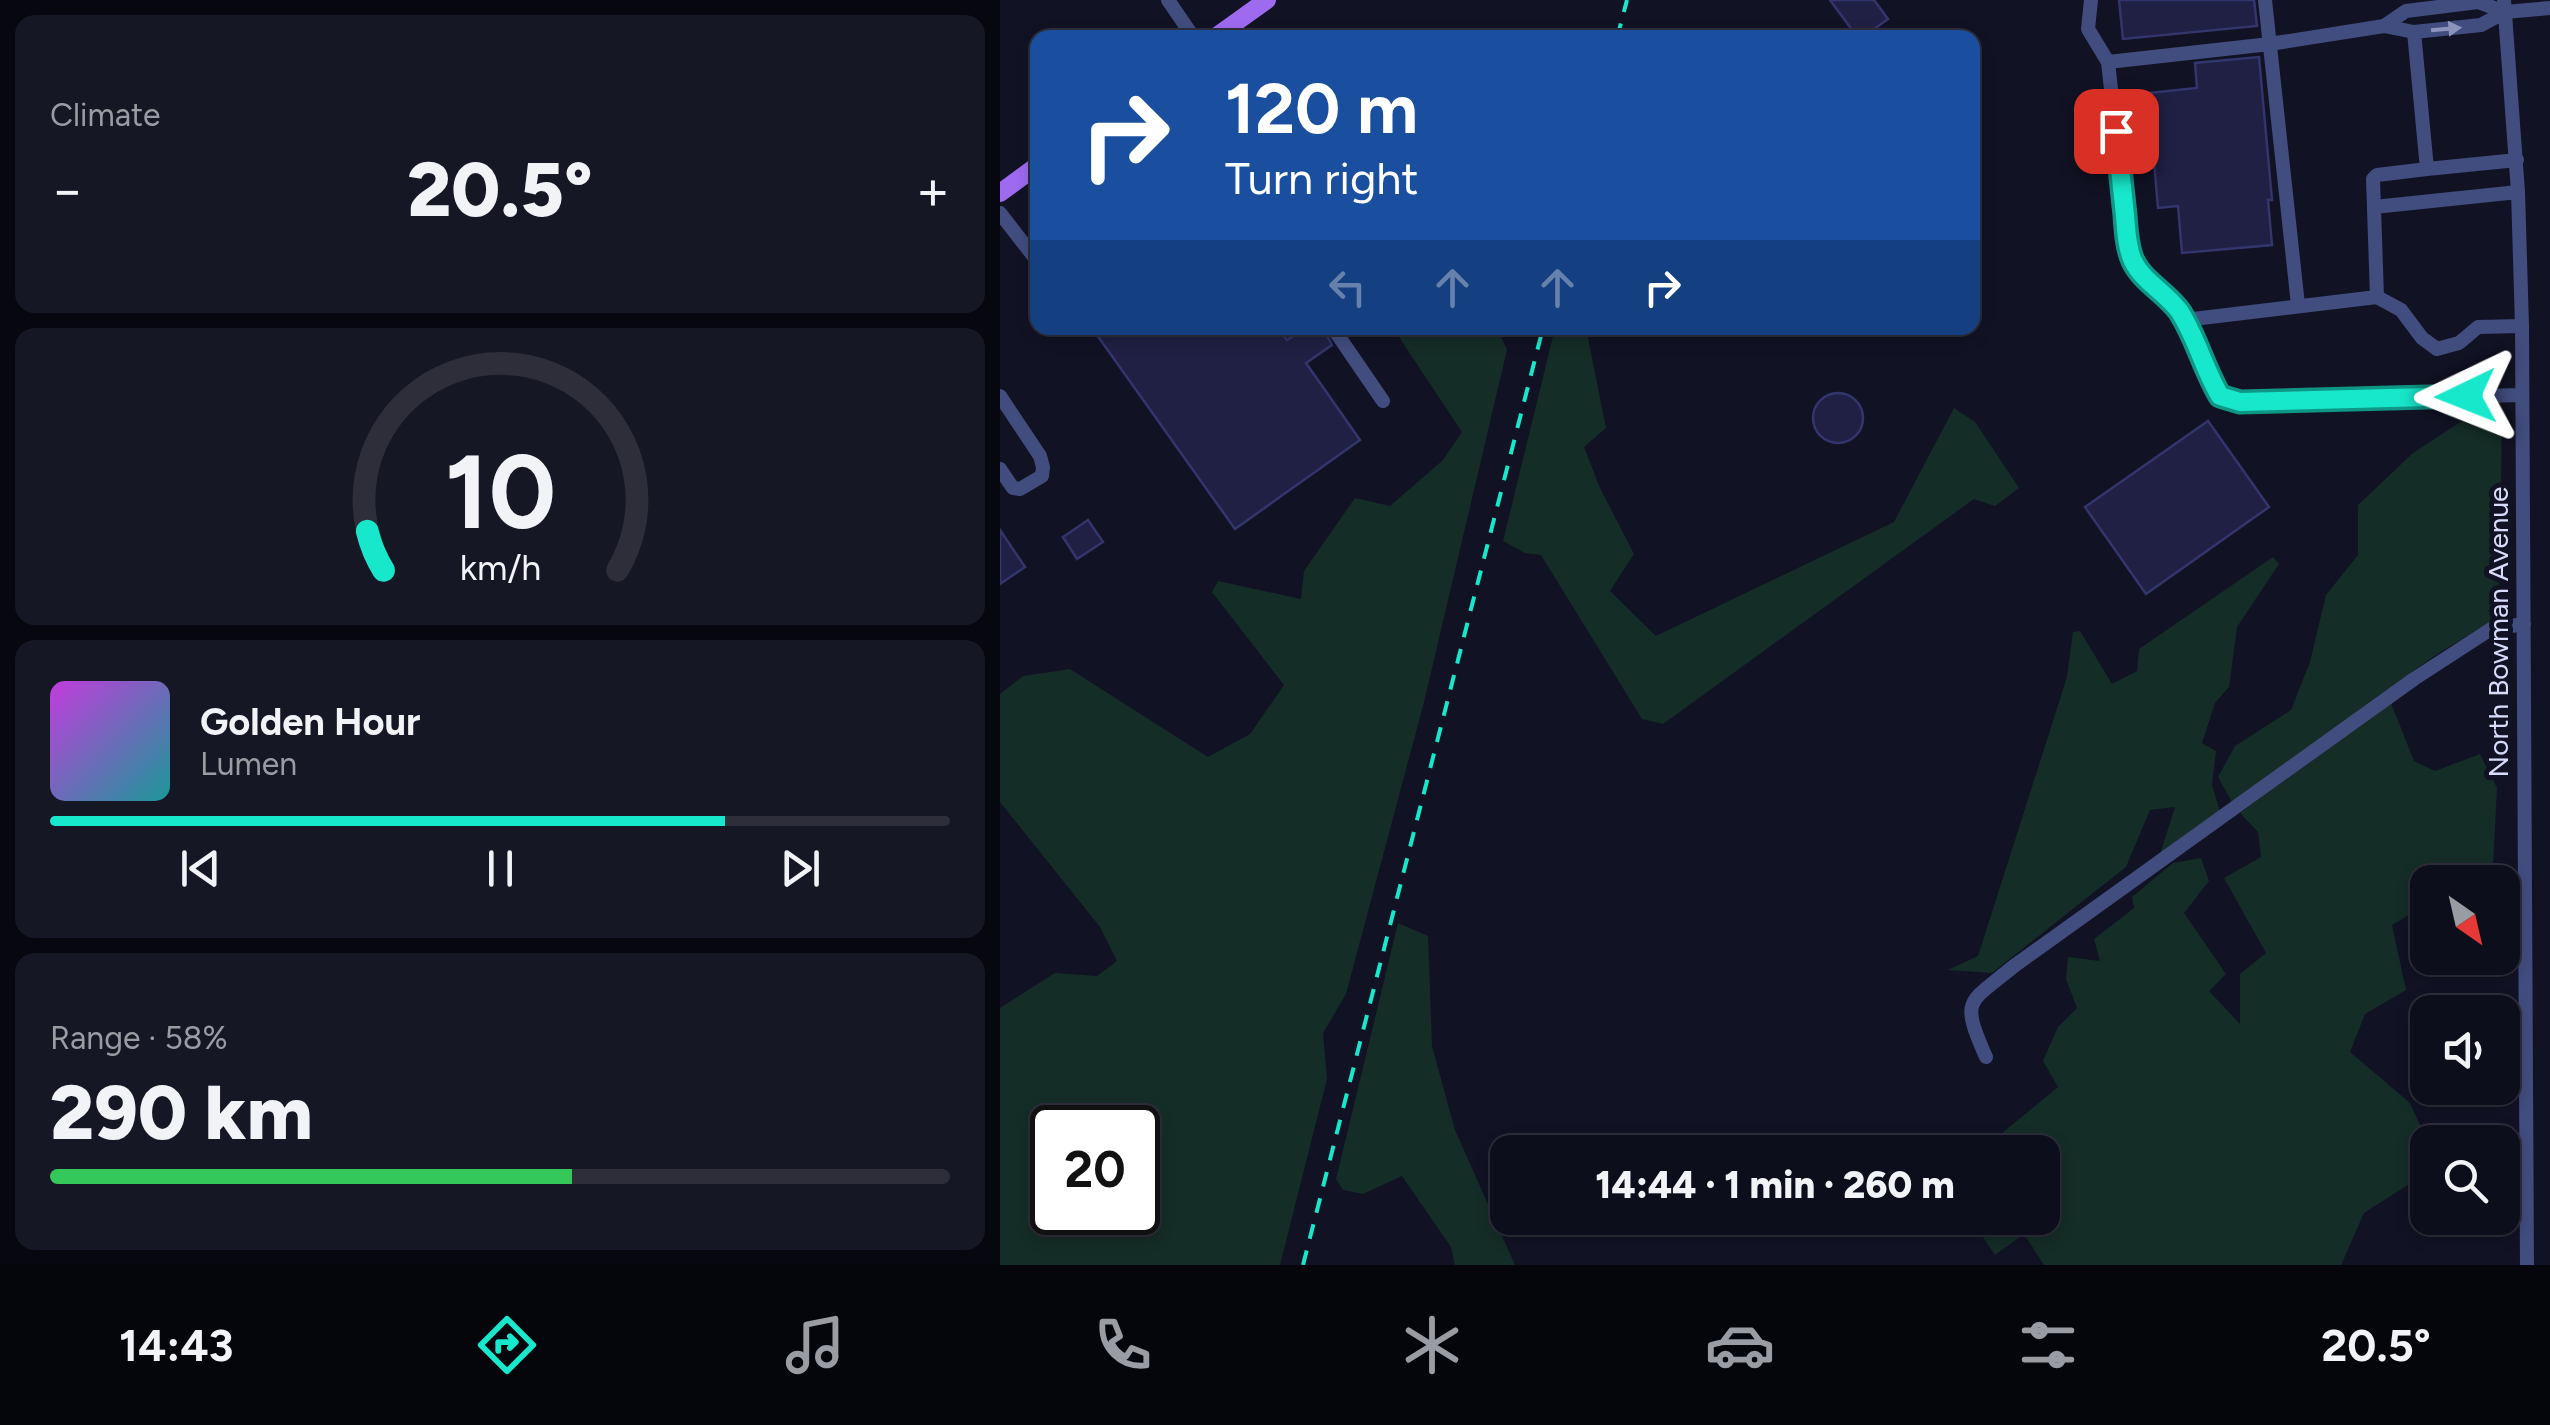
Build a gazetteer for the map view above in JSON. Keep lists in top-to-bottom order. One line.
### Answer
{"streets":{"street":["North Bowman Avenue"]},"north":"bottom right","page":{"tile":["Climate",["Range · 58%","290 km"]],"turn":["120 m","Turn right"],"heat":["−","20.5°","+"],"song":["Golden Hour","Lumen"],"limit":"20","trip":"14:44 · 1 min · 260 m","tabs":["14:43","20.5°"],"gauge":["10","km/h"]}}
